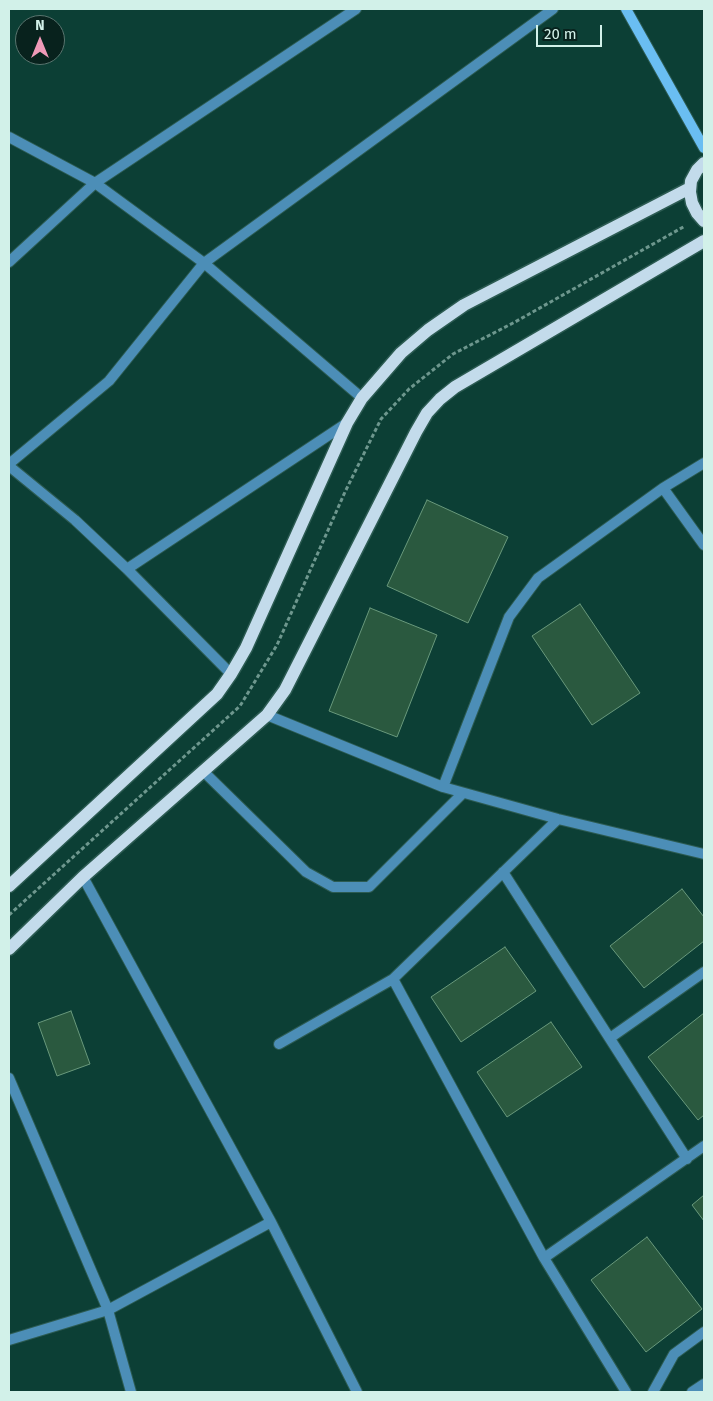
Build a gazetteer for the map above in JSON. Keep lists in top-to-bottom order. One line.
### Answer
{"scale_bar":"20 m","north":"top"}
